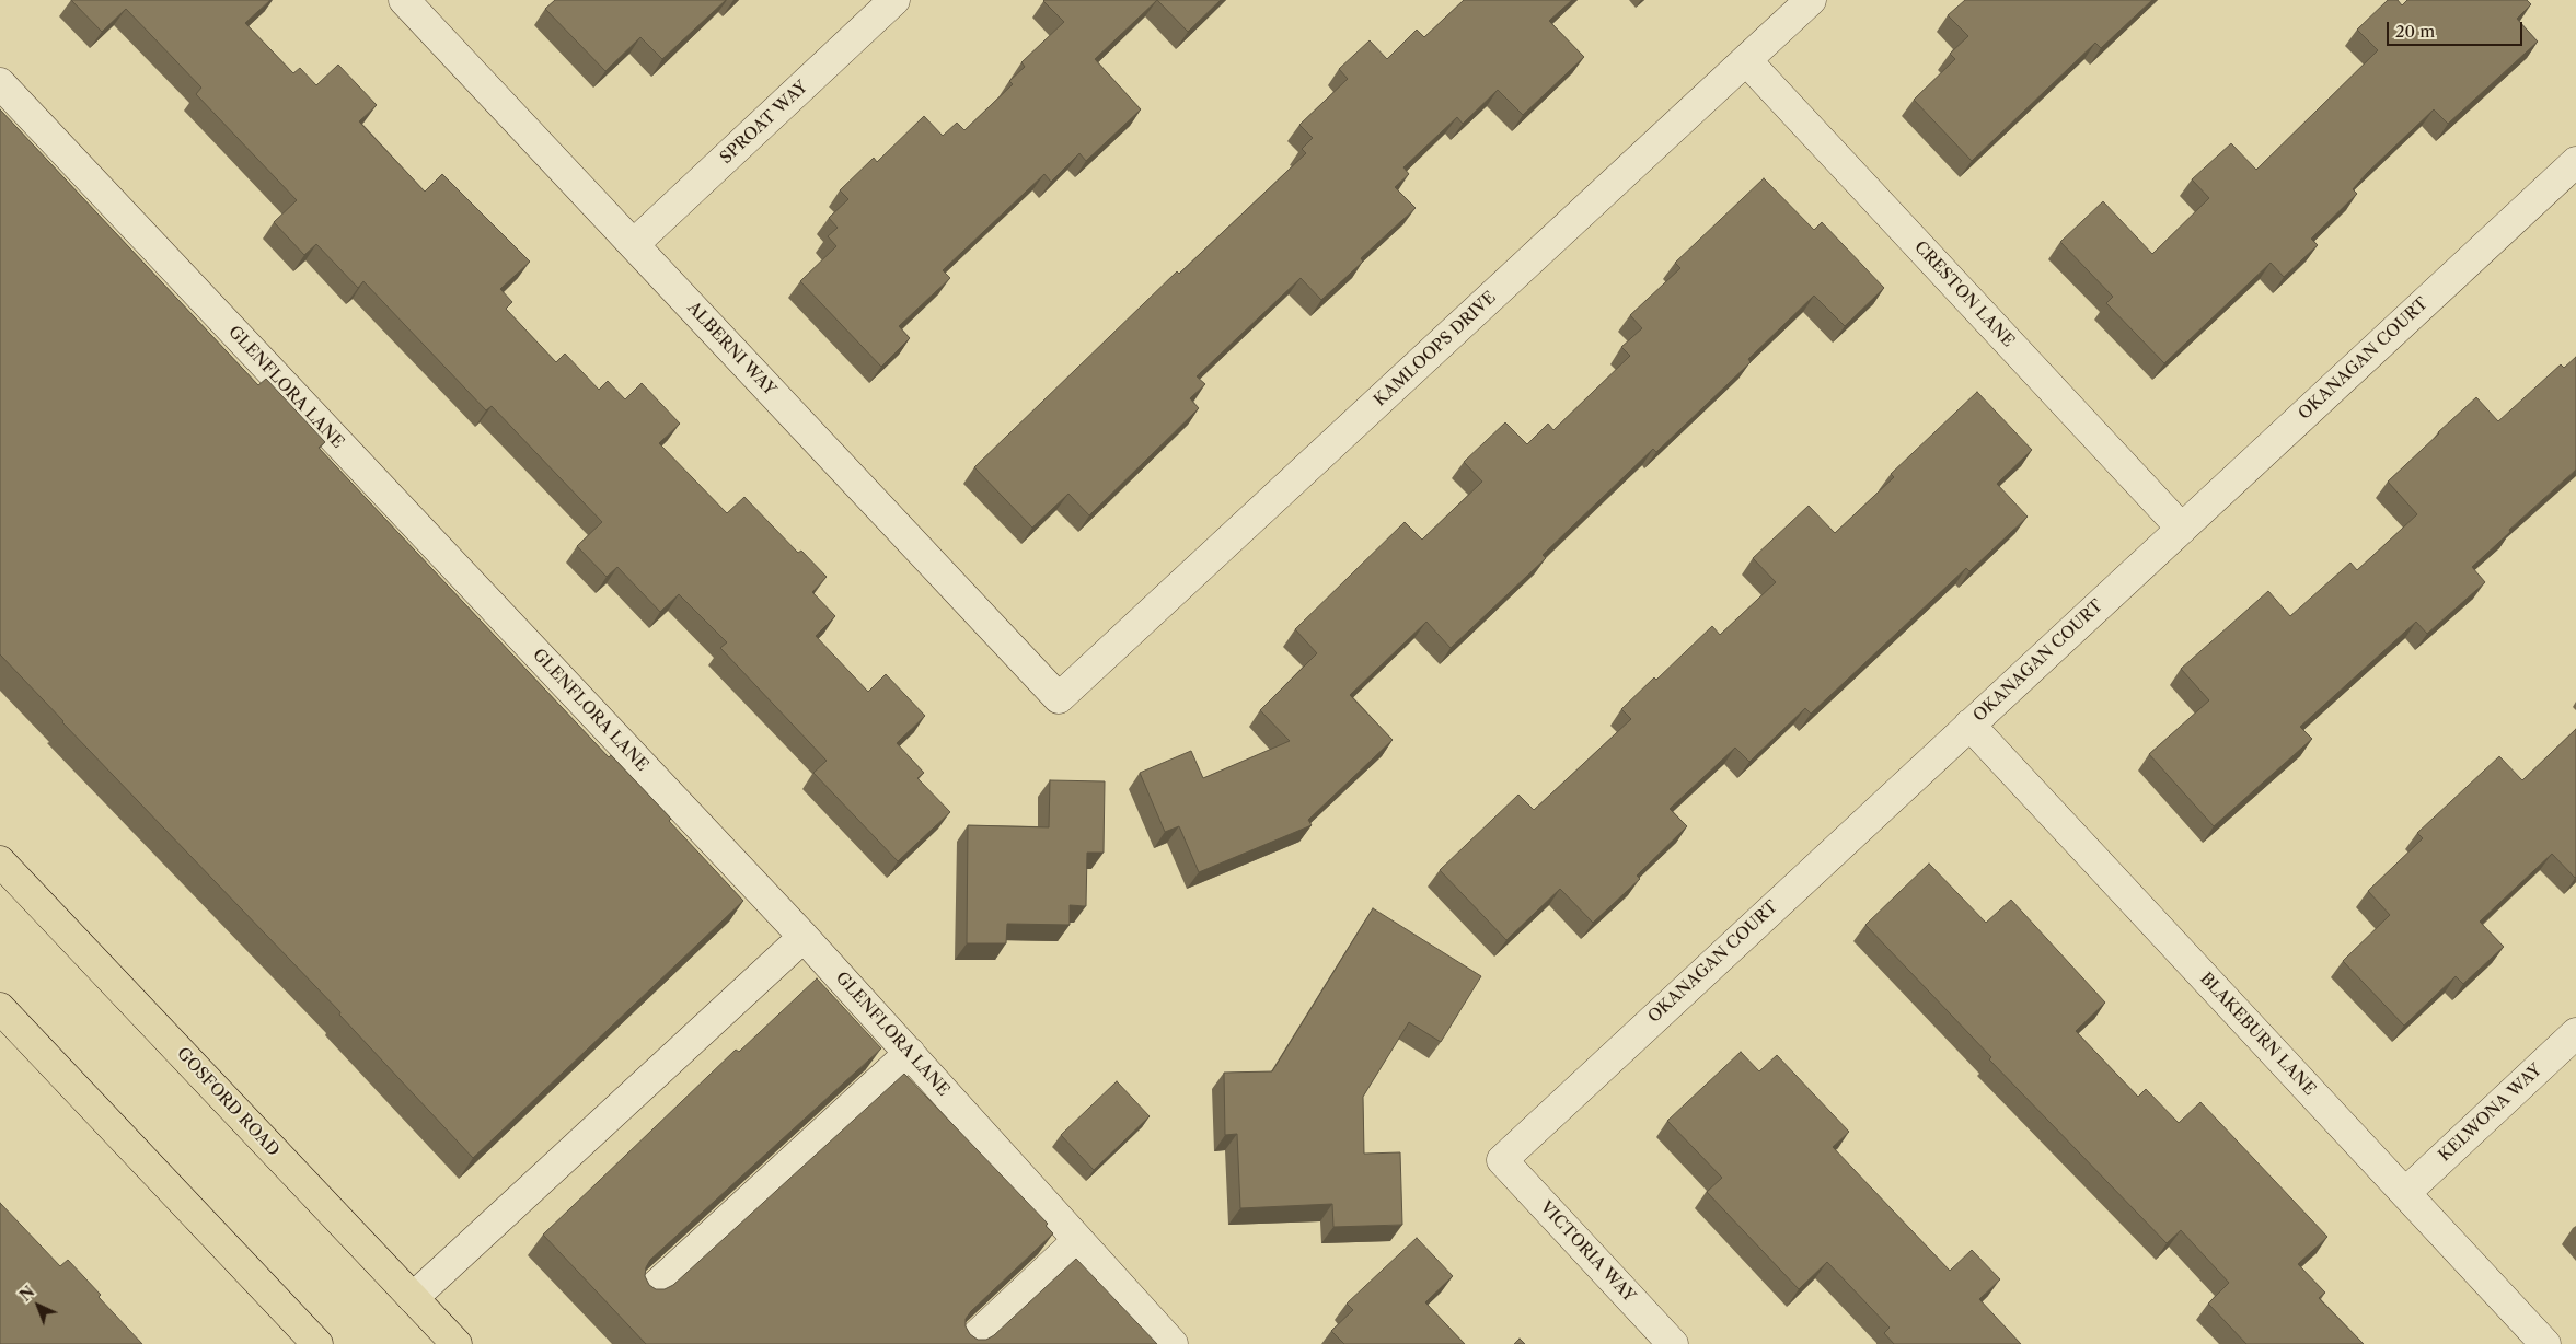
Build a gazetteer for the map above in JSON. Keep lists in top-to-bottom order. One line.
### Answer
{"streets":{"main road":["GOSFORD ROAD"],"street":["SPROAT WAY","CRESTON LANE","ALBERNI WAY","KAMLOOPS DRIVE","OKANAGAN COURT","GLENFLORA LANE","BLAKEBURN LANE","KELWONA WAY","VICTORIA WAY"]},"crossings":[["SPROAT WAY","ALBERNI WAY"],["CRESTON LANE","KAMLOOPS DRIVE"],["CRESTON LANE","OKANAGAN COURT"],["ALBERNI WAY","KAMLOOPS DRIVE"],["OKANAGAN COURT","BLAKEBURN LANE"],["OKANAGAN COURT","VICTORIA WAY"],["BLAKEBURN LANE","KELWONA WAY"]],"scale_bar":"20 m","north":"top left"}
